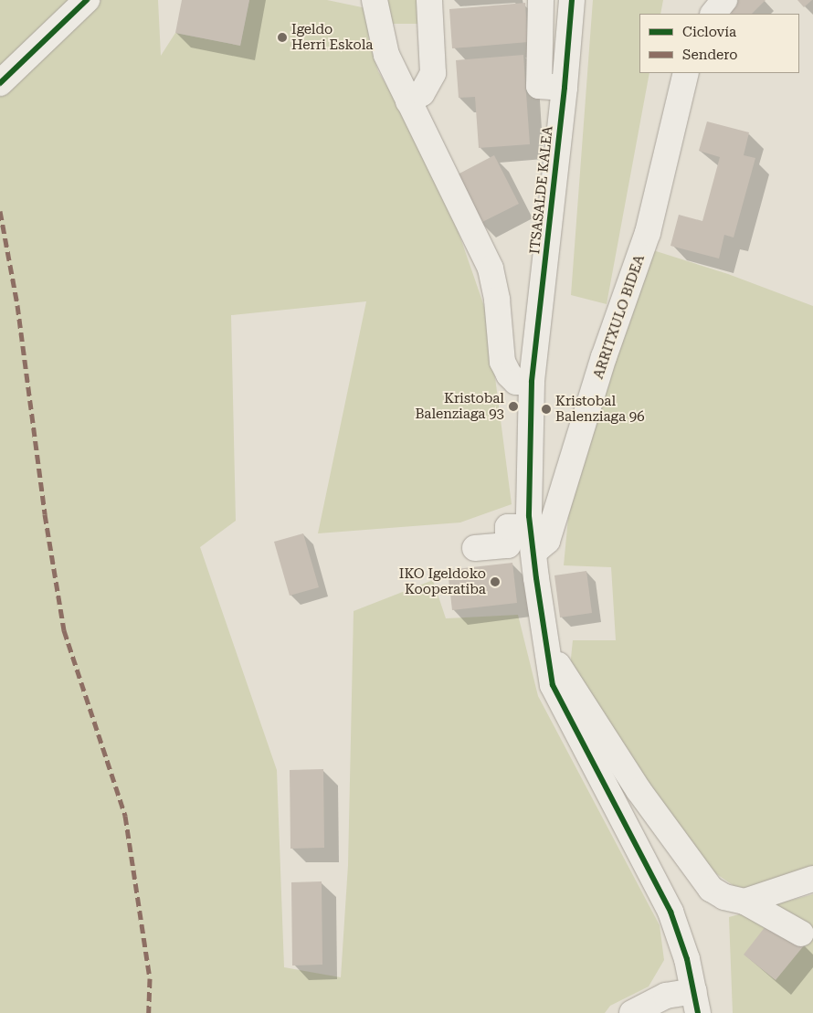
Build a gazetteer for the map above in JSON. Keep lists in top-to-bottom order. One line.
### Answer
{"streets":{"street":["ITSASALDE KALEA","ARRITXULO BIDEA"]},"crossings":[["ITSASALDE KALEA","ARRITXULO BIDEA"]],"places":["Igeldo Herri Eskola","Kristobal Balenziaga 93","Kristobal Balenziaga 96","IKO Igeldoko Kooperatiba"],"legend":["Ciclovía","Sendero"]}
